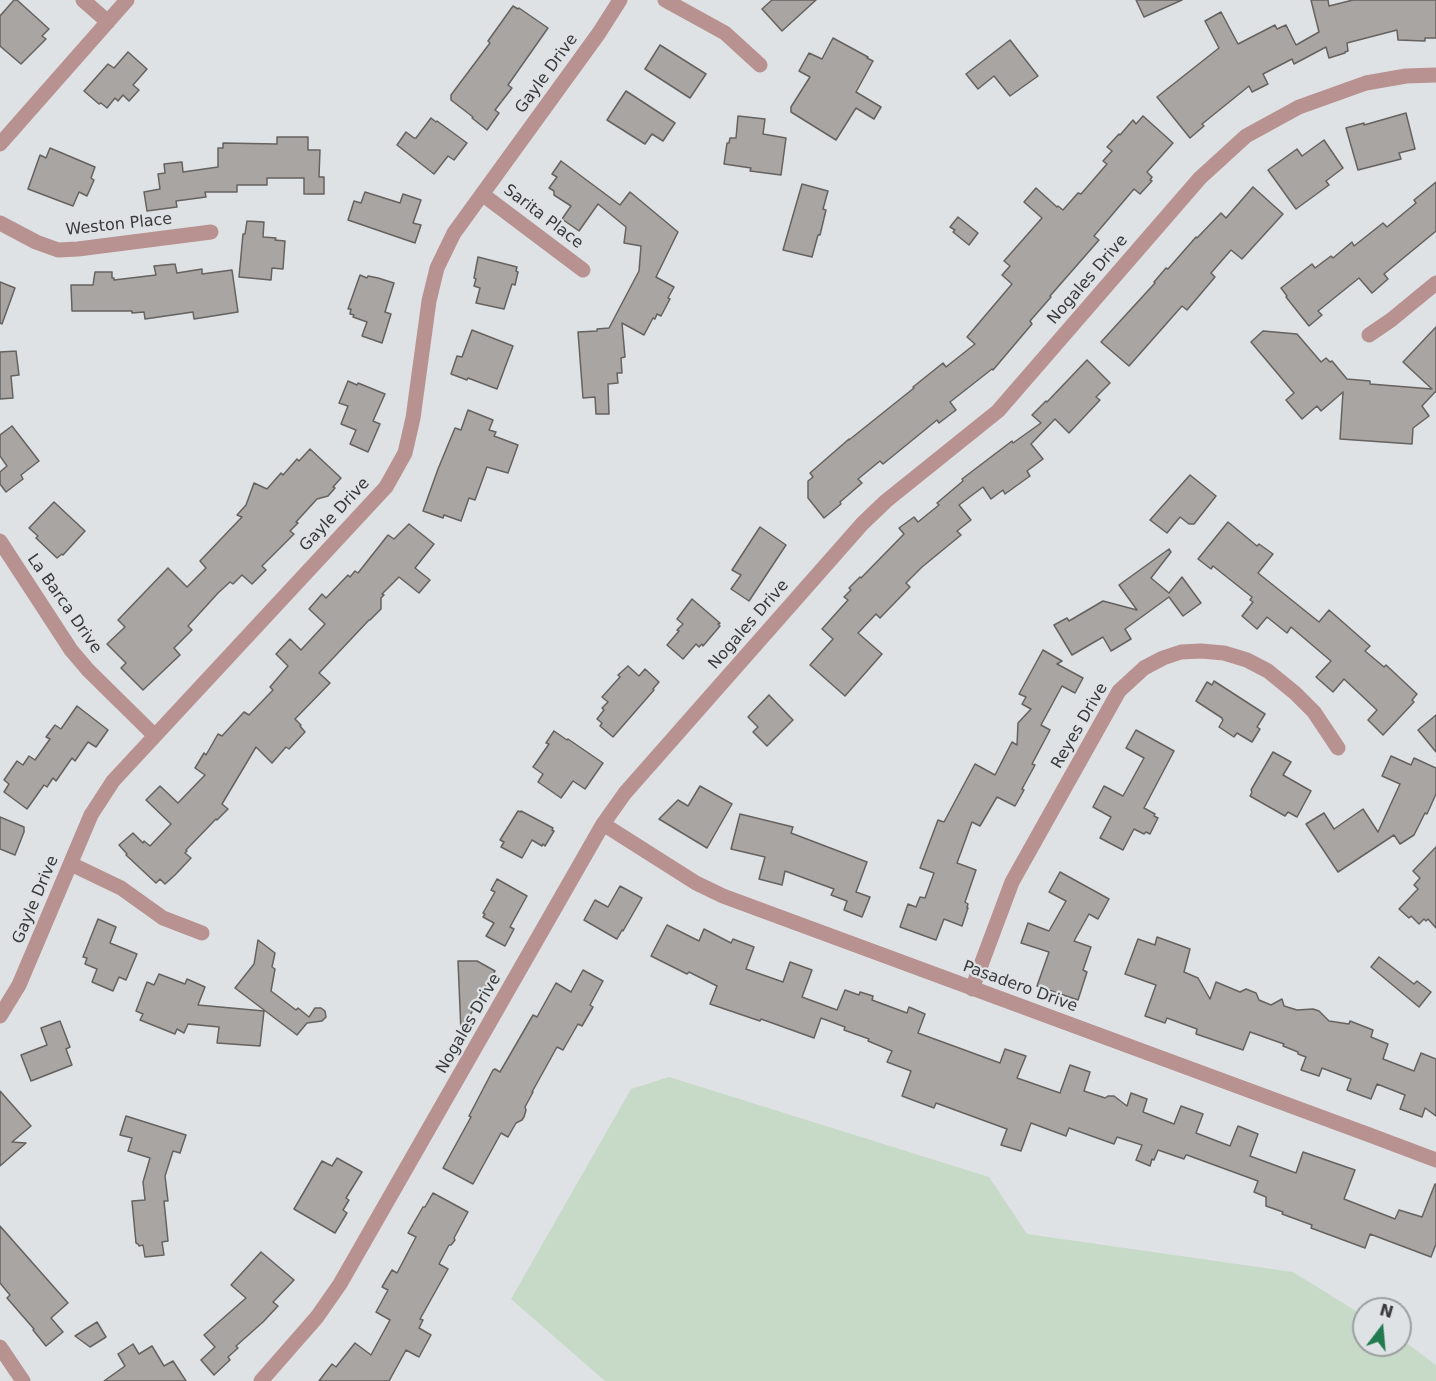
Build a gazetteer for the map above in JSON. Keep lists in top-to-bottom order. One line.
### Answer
{"streets":{"street":["Gayle Drive","Sarita Place","Weston Place","Nogales Drive","La Barca Drive","Reyes Drive","Pasadero Drive"]},"crossings":[["Gayle Drive","Sarita Place"],["Gayle Drive","La Barca Drive"],["Nogales Drive","Pasadero Drive"],["Reyes Drive","Pasadero Drive"]],"north":"top"}
